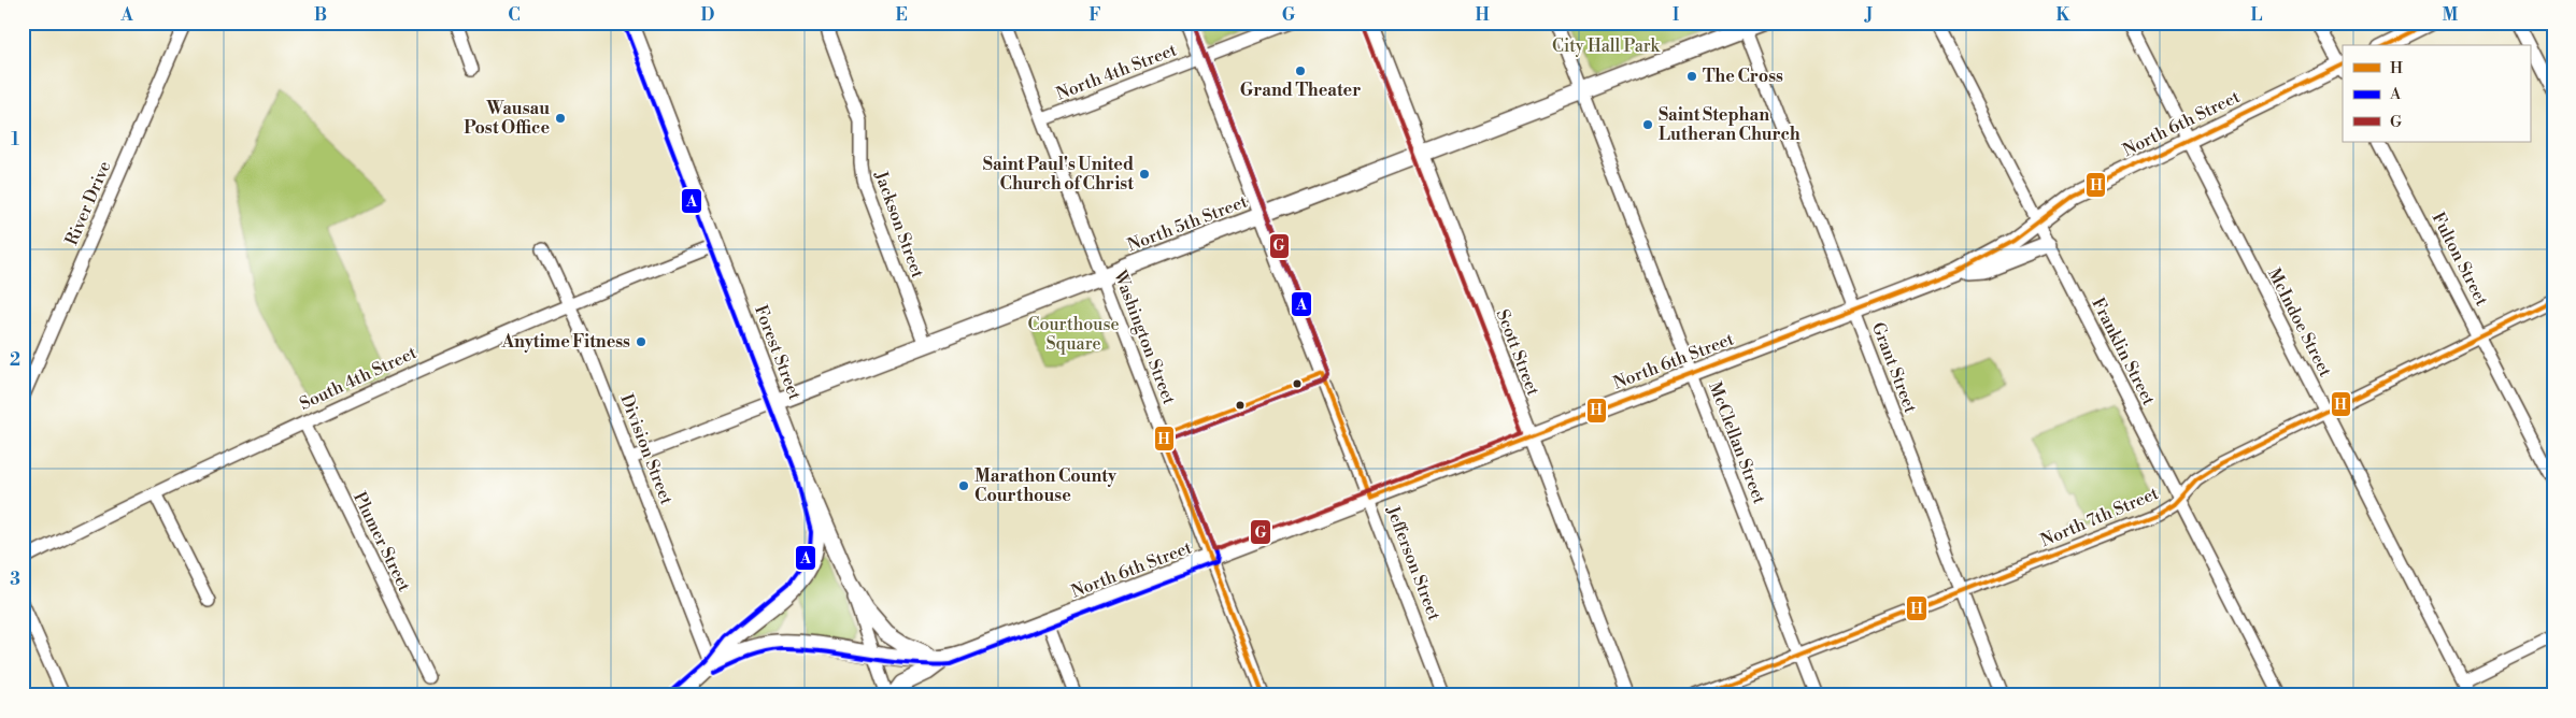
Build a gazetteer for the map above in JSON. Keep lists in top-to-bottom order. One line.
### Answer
{"streets":{"main road":["North 6th Street","North 5th Street","Forest Street","Scott Street"],"street":["North 4th Street","River Drive","Jackson Street","Fulton Street","McIndoe Street","Washington Street","Franklin Street","Grant Street","South 4th Street","McClellan Street","Division Street","North 7th Street","Plumer Street","Jefferson Street"]},"crossings":[["North 4th Street","Washington Street"],["North 4th Street","Jefferson Street"],["North 6th Street","McIndoe Street"],["North 6th Street","Washington Street"],["North 6th Street","Franklin Street"],["North 6th Street","Forest Street"],["North 6th Street","Scott Street"],["North 6th Street","Grant Street"],["North 6th Street","McClellan Street"],["North 6th Street","Division Street"],["North 6th Street","Jefferson Street"],["North 5th Street","Jackson Street"],["North 5th Street","Washington Street"],["North 5th Street","Forest Street"],["North 5th Street","Scott Street"],["North 5th Street","Grant Street"],["North 5th Street","McClellan Street"],["North 5th Street","Jefferson Street"],["Fulton Street","North 7th Street"],["McIndoe Street","North 7th Street"],["Franklin Street","North 7th Street"],["Forest Street","South 4th Street"],["Grant Street","North 7th Street"],["South 4th Street","Division Street"],["South 4th Street","Plumer Street"],["McClellan Street","North 7th Street"]],"parks":["City Hall Park","Courthouse Square"],"places":["Grand Theater","The Cross","Wausau Post Office","Saint Stephan Lutheran Church","Saint Paul's United Church of Christ","Anytime Fitness","Marathon County Courthouse"],"lines":["transit line H","transit line A","transit line G"],"legend":["H","A","G"],"grid":{"columns":["A","B","C","D","E","F","G","H","I","J","K","L","M"],"rows":["1","2","3"]}}
